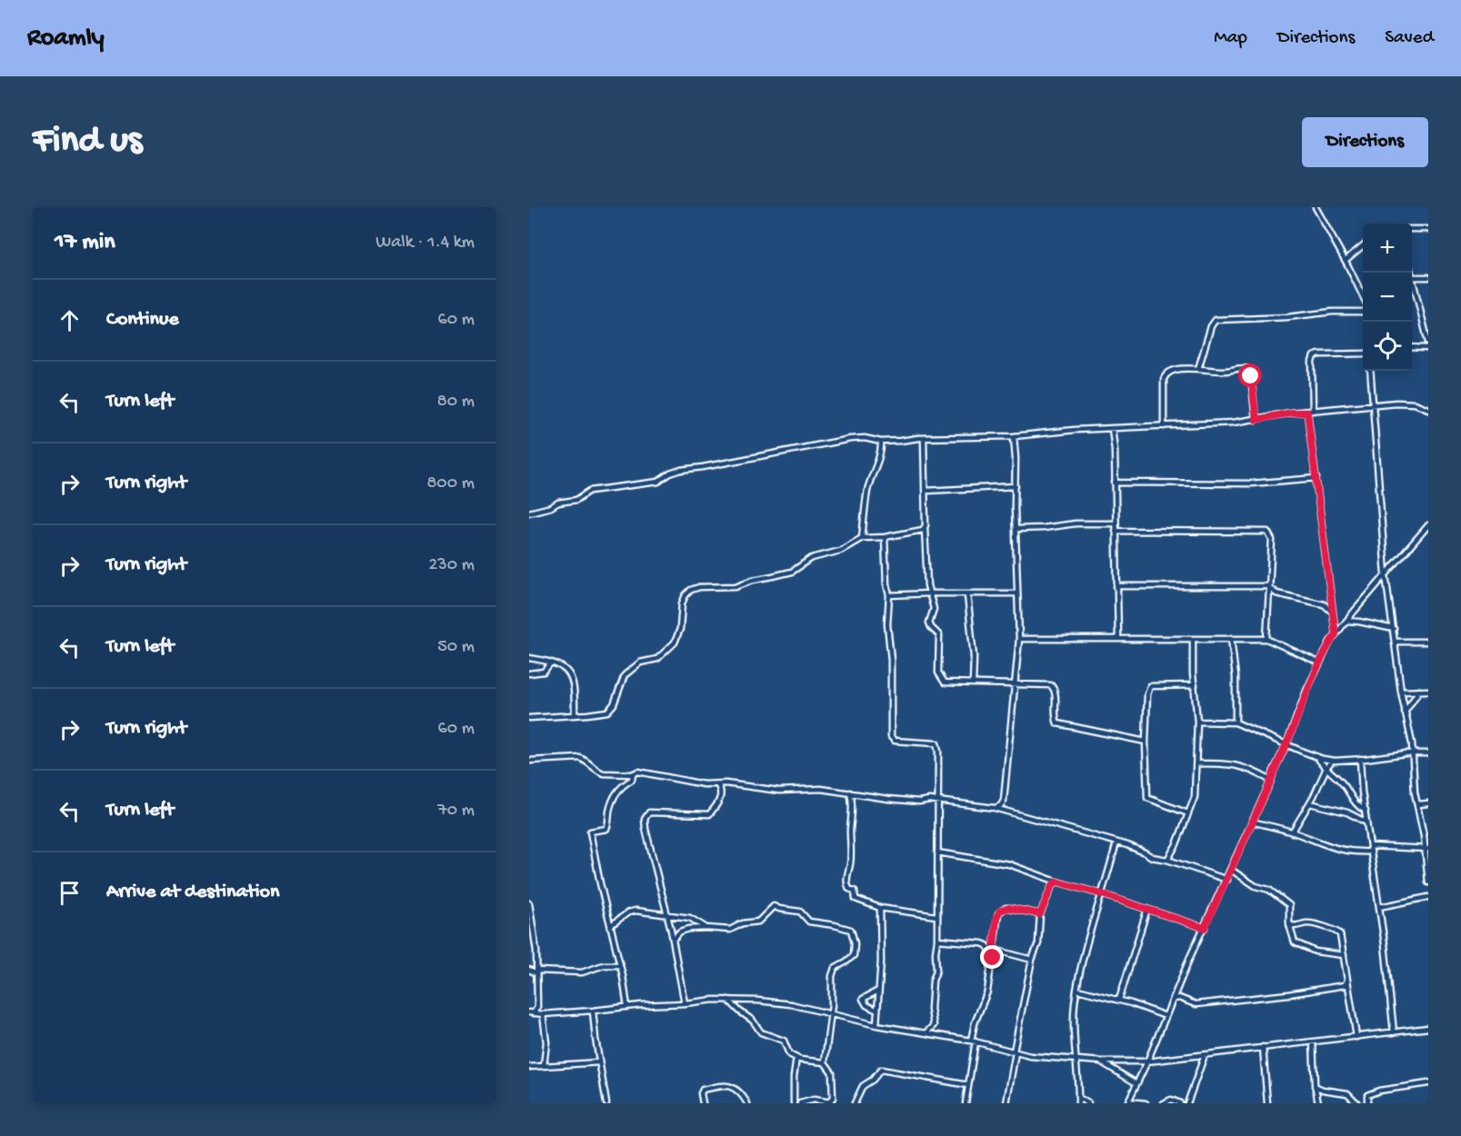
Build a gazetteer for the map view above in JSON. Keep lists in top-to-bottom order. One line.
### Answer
{"page":{"header":"Roamly","nav":["Map","Directions","Saved"],"buttons":"Directions","title":"Find us","heading":["17 min","Walk · 1.4 km"],"map_buttons":["+","−"],"list":[["Continue","60 m"],["Turn left","80 m"],["Turn right","800 m"],["Turn right","230 m"],["Turn left","50 m"],["Turn right","60 m"],["Turn left","70 m"],"Arrive at destination"]}}
